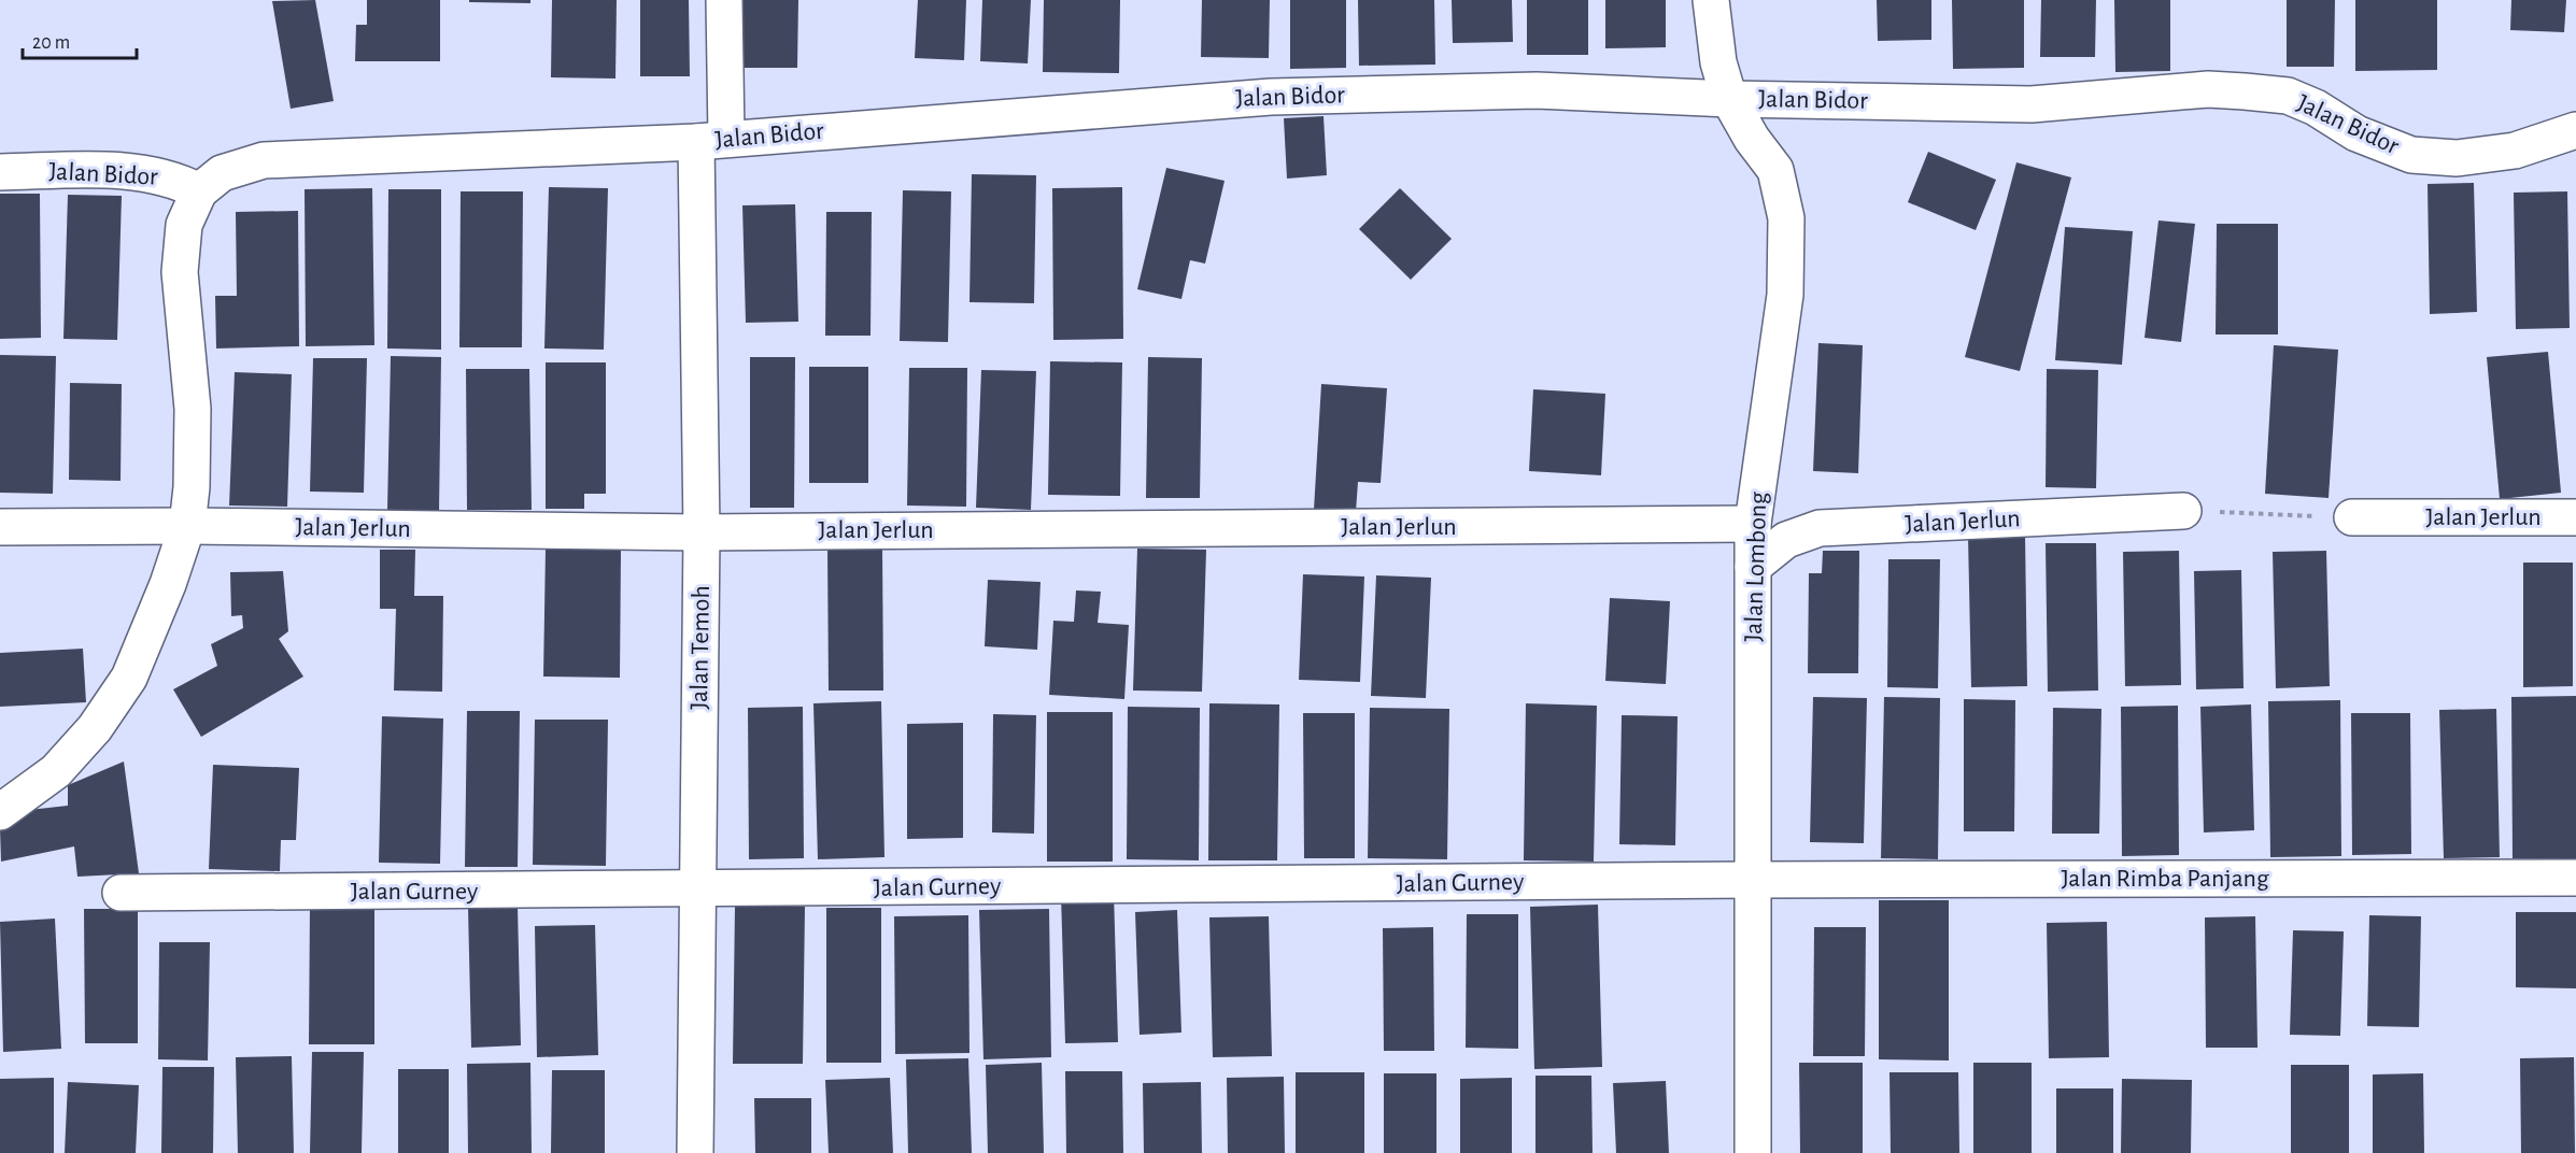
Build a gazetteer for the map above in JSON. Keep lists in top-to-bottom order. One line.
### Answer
{"streets":{"street":["Jalan Bidor","Jalan Jerlun","Jalan Lombong","Jalan Temoh","Jalan Rimba Panjang","Jalan Gurney"]},"crossings":[["Jalan Bidor","Jalan Lombong"],["Jalan Bidor","Jalan Temoh"],["Jalan Jerlun","Jalan Lombong"],["Jalan Jerlun","Jalan Temoh"],["Jalan Lombong","Jalan Rimba Panjang"],["Jalan Lombong","Jalan Gurney"],["Jalan Temoh","Jalan Gurney"],["Jalan Rimba Panjang","Jalan Gurney"]],"scale_bar":"20 m"}
